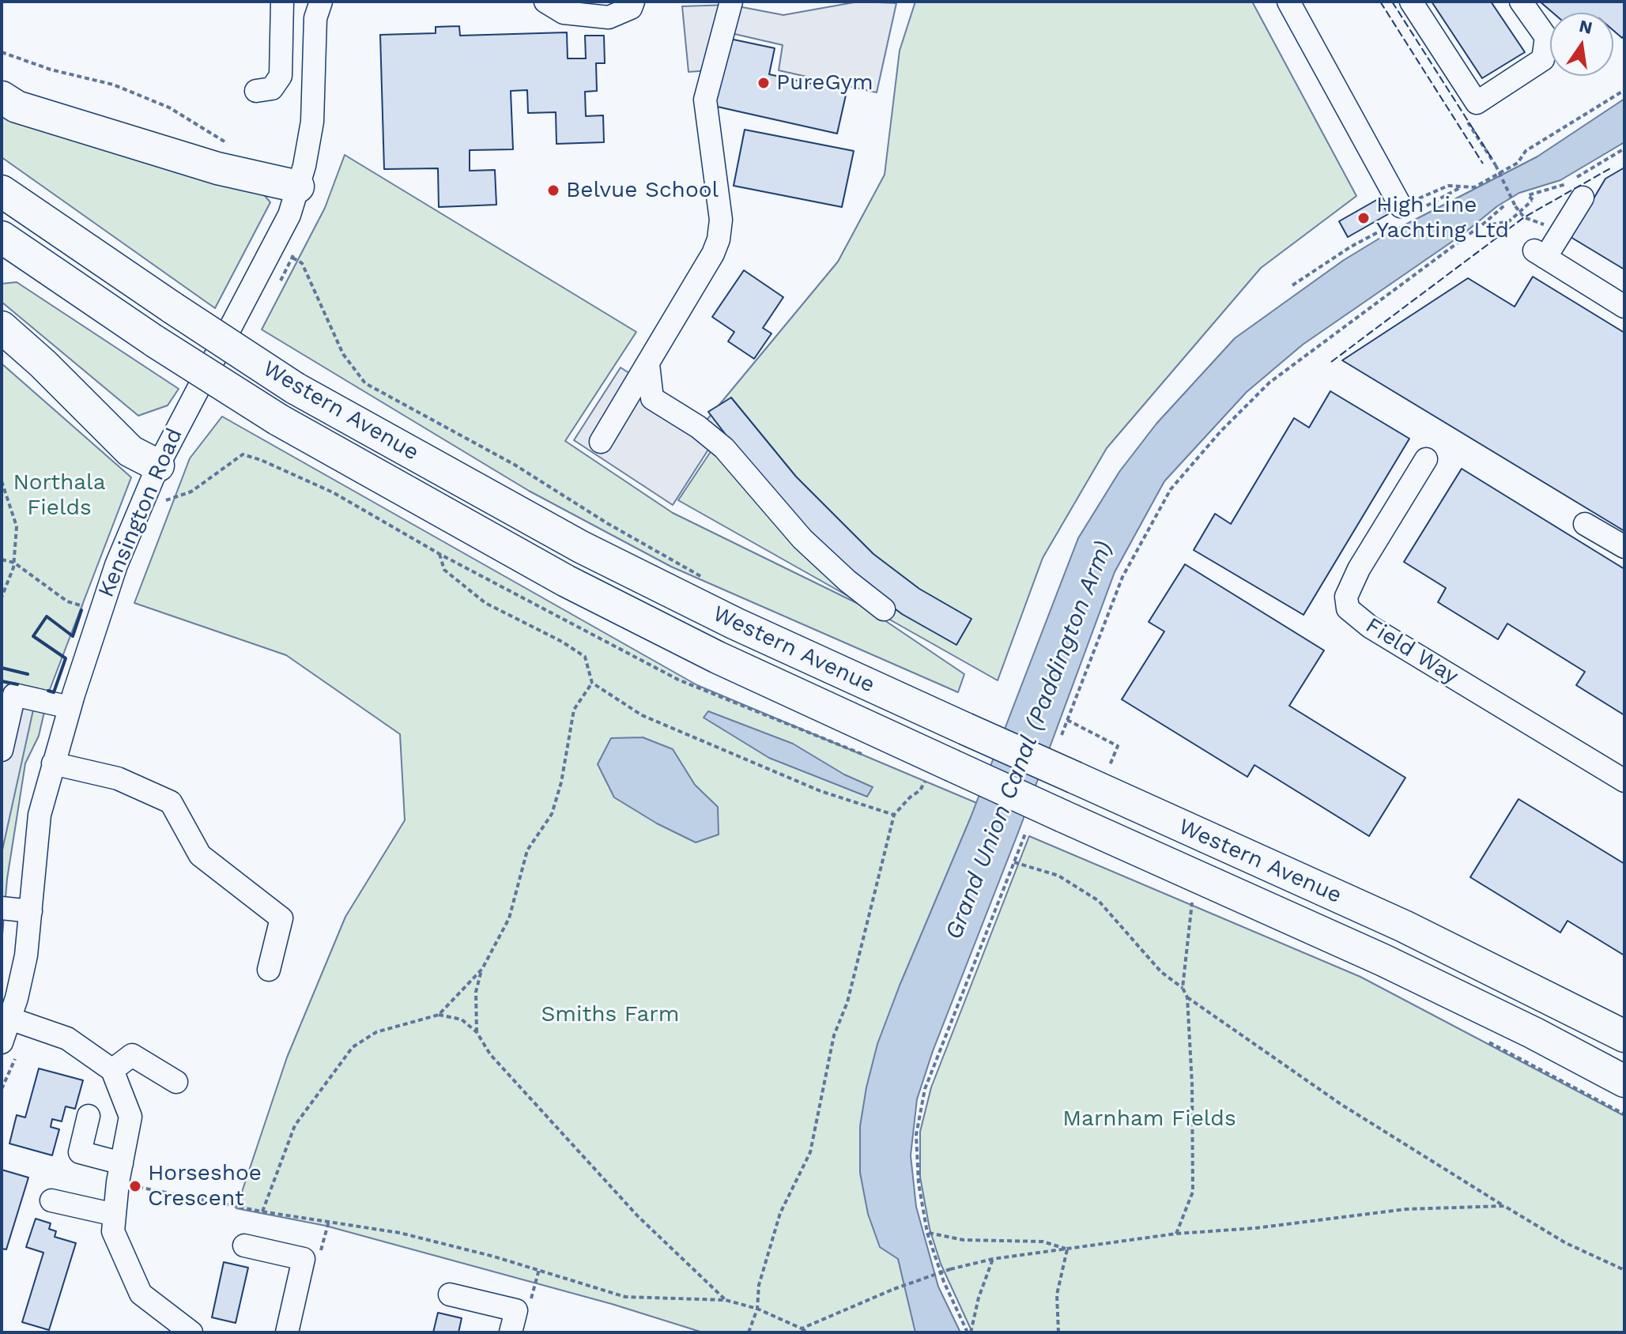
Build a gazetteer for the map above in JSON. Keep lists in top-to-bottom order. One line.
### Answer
{"streets":{"highway":["Western Avenue"],"street":["Kensington Road","Field Way"]},"water":["Grand Union Canal (Paddington Arm)"],"parks":["Northala Fields","Smiths Farm","Marnham Fields"],"places":["PureGym","Belvue School","High Line Yachting Ltd","Horseshoe Crescent"],"north":"top"}
